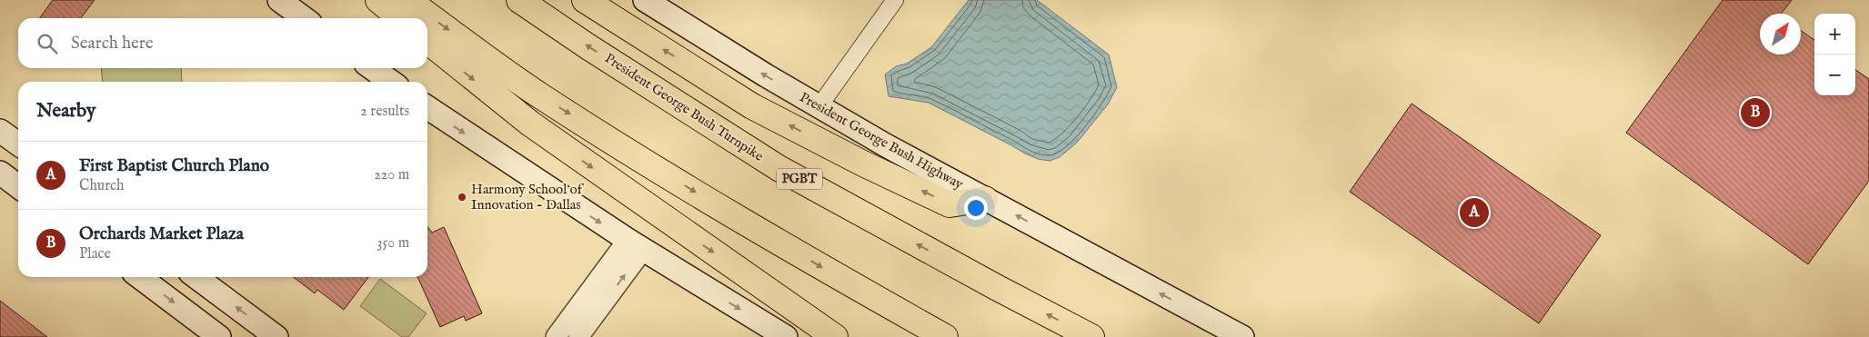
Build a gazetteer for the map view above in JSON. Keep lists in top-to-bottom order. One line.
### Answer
{"streets":{"highway":["President George Bush Turnpike","PGBT"],"main road":["President George Bush Highway"]},"one_way":["President George Bush Highway"],"places":["Harmony School of Innovation - Dallas"],"north":"top right","page":{"map_buttons":["+","−"],"search":"Search here","heading":["Nearby","2 results"],"pins":["B","A"],"list":[{"mark":"A","name":"First Baptist Church Plano","note":"Church","value":"220 m"},{"mark":"B","name":"Orchards Market Plaza","note":"Place","value":"350 m"}]}}
